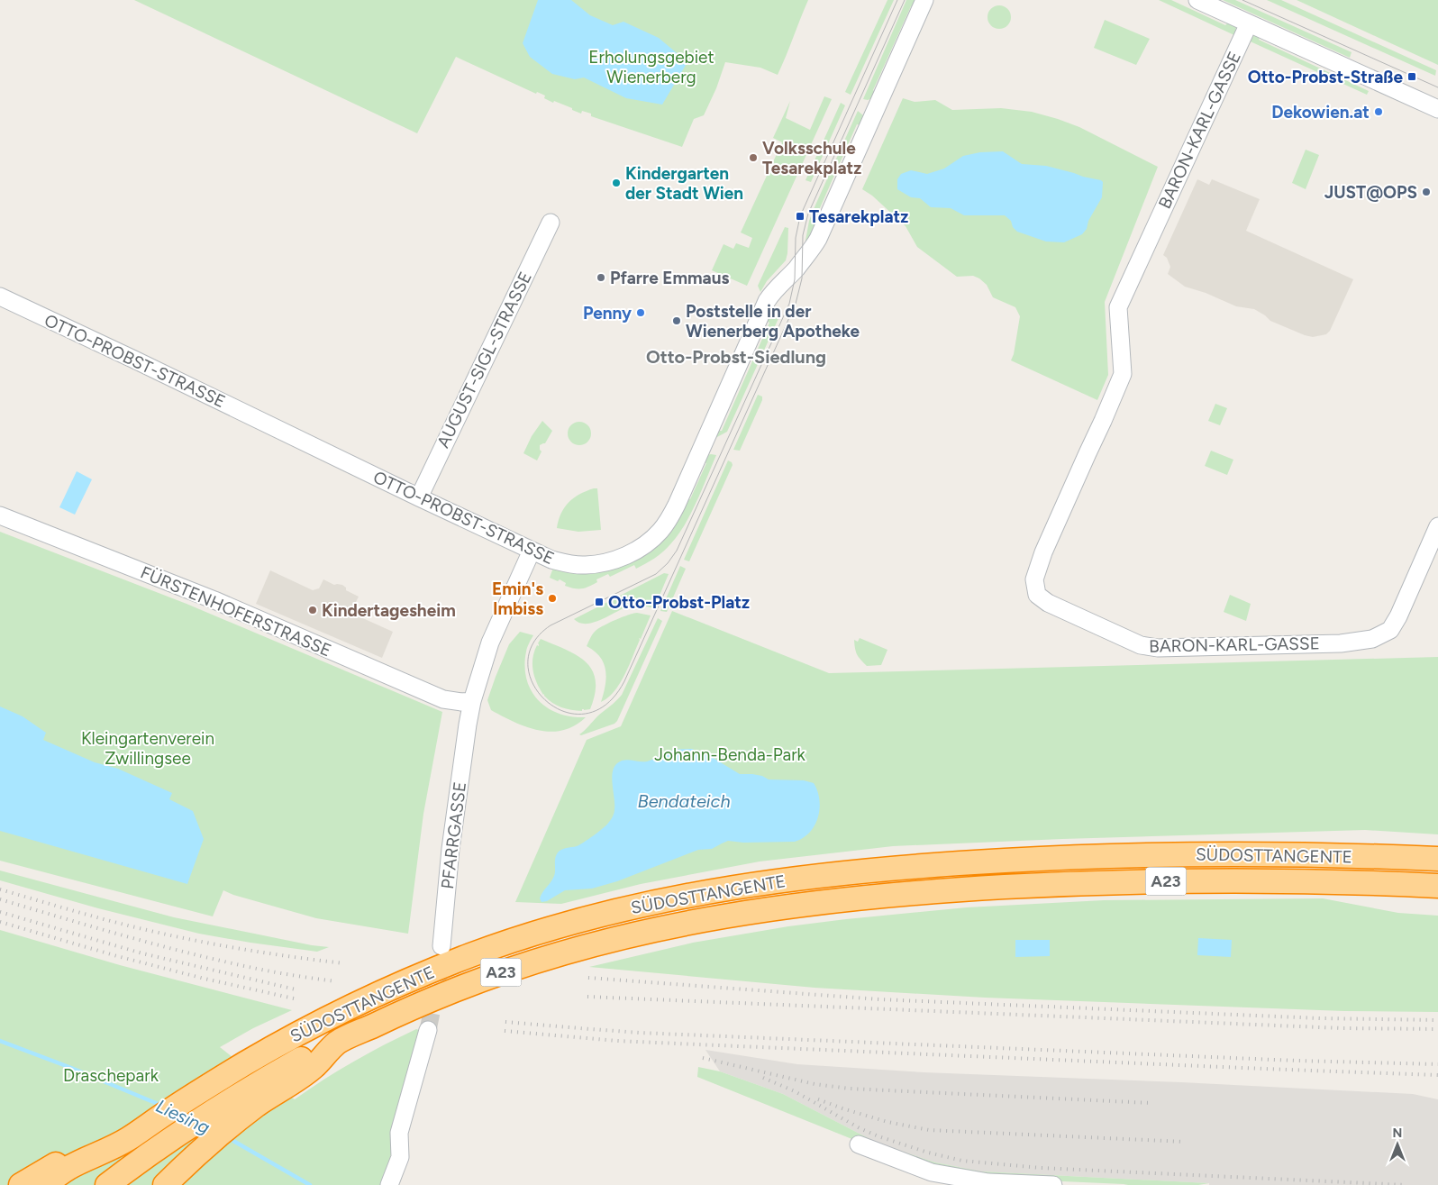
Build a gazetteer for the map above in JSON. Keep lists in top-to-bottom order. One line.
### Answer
{"streets":{"highway":["SÜDOSTTANGENTE","A23"],"street":["BARON-KARL-GASSE","AUGUST-SIGL-STRASSE","OTTO-PROBST-STRASSE","FÜRSTENHOFERSTRASSE","PFARRGASSE"]},"crossings":[["AUGUST-SIGL-STRASSE","OTTO-PROBST-STRASSE"],["FÜRSTENHOFERSTRASSE","PFARRGASSE"]],"districts":["Otto-Probst-Siedlung"],"water":["Bendateich","Liesing"],"parks":["Erholungsgebiet Wienerberg","Kleingartenverein Zwillingsee","Johann-Benda-Park","Draschepark"],"places":{"transit":["Otto-Probst-Straße","Tesarekplatz","Otto-Probst-Platz"],"other":["Dekowien.at","Volksschule Tesarekplatz","Kindergarten der Stadt Wien","JUST@OPS","Pfarre Emmaus","Penny","Poststelle in der Wienerberg Apotheke","Emin's Imbiss","Kindertagesheim"]},"north":"top"}
